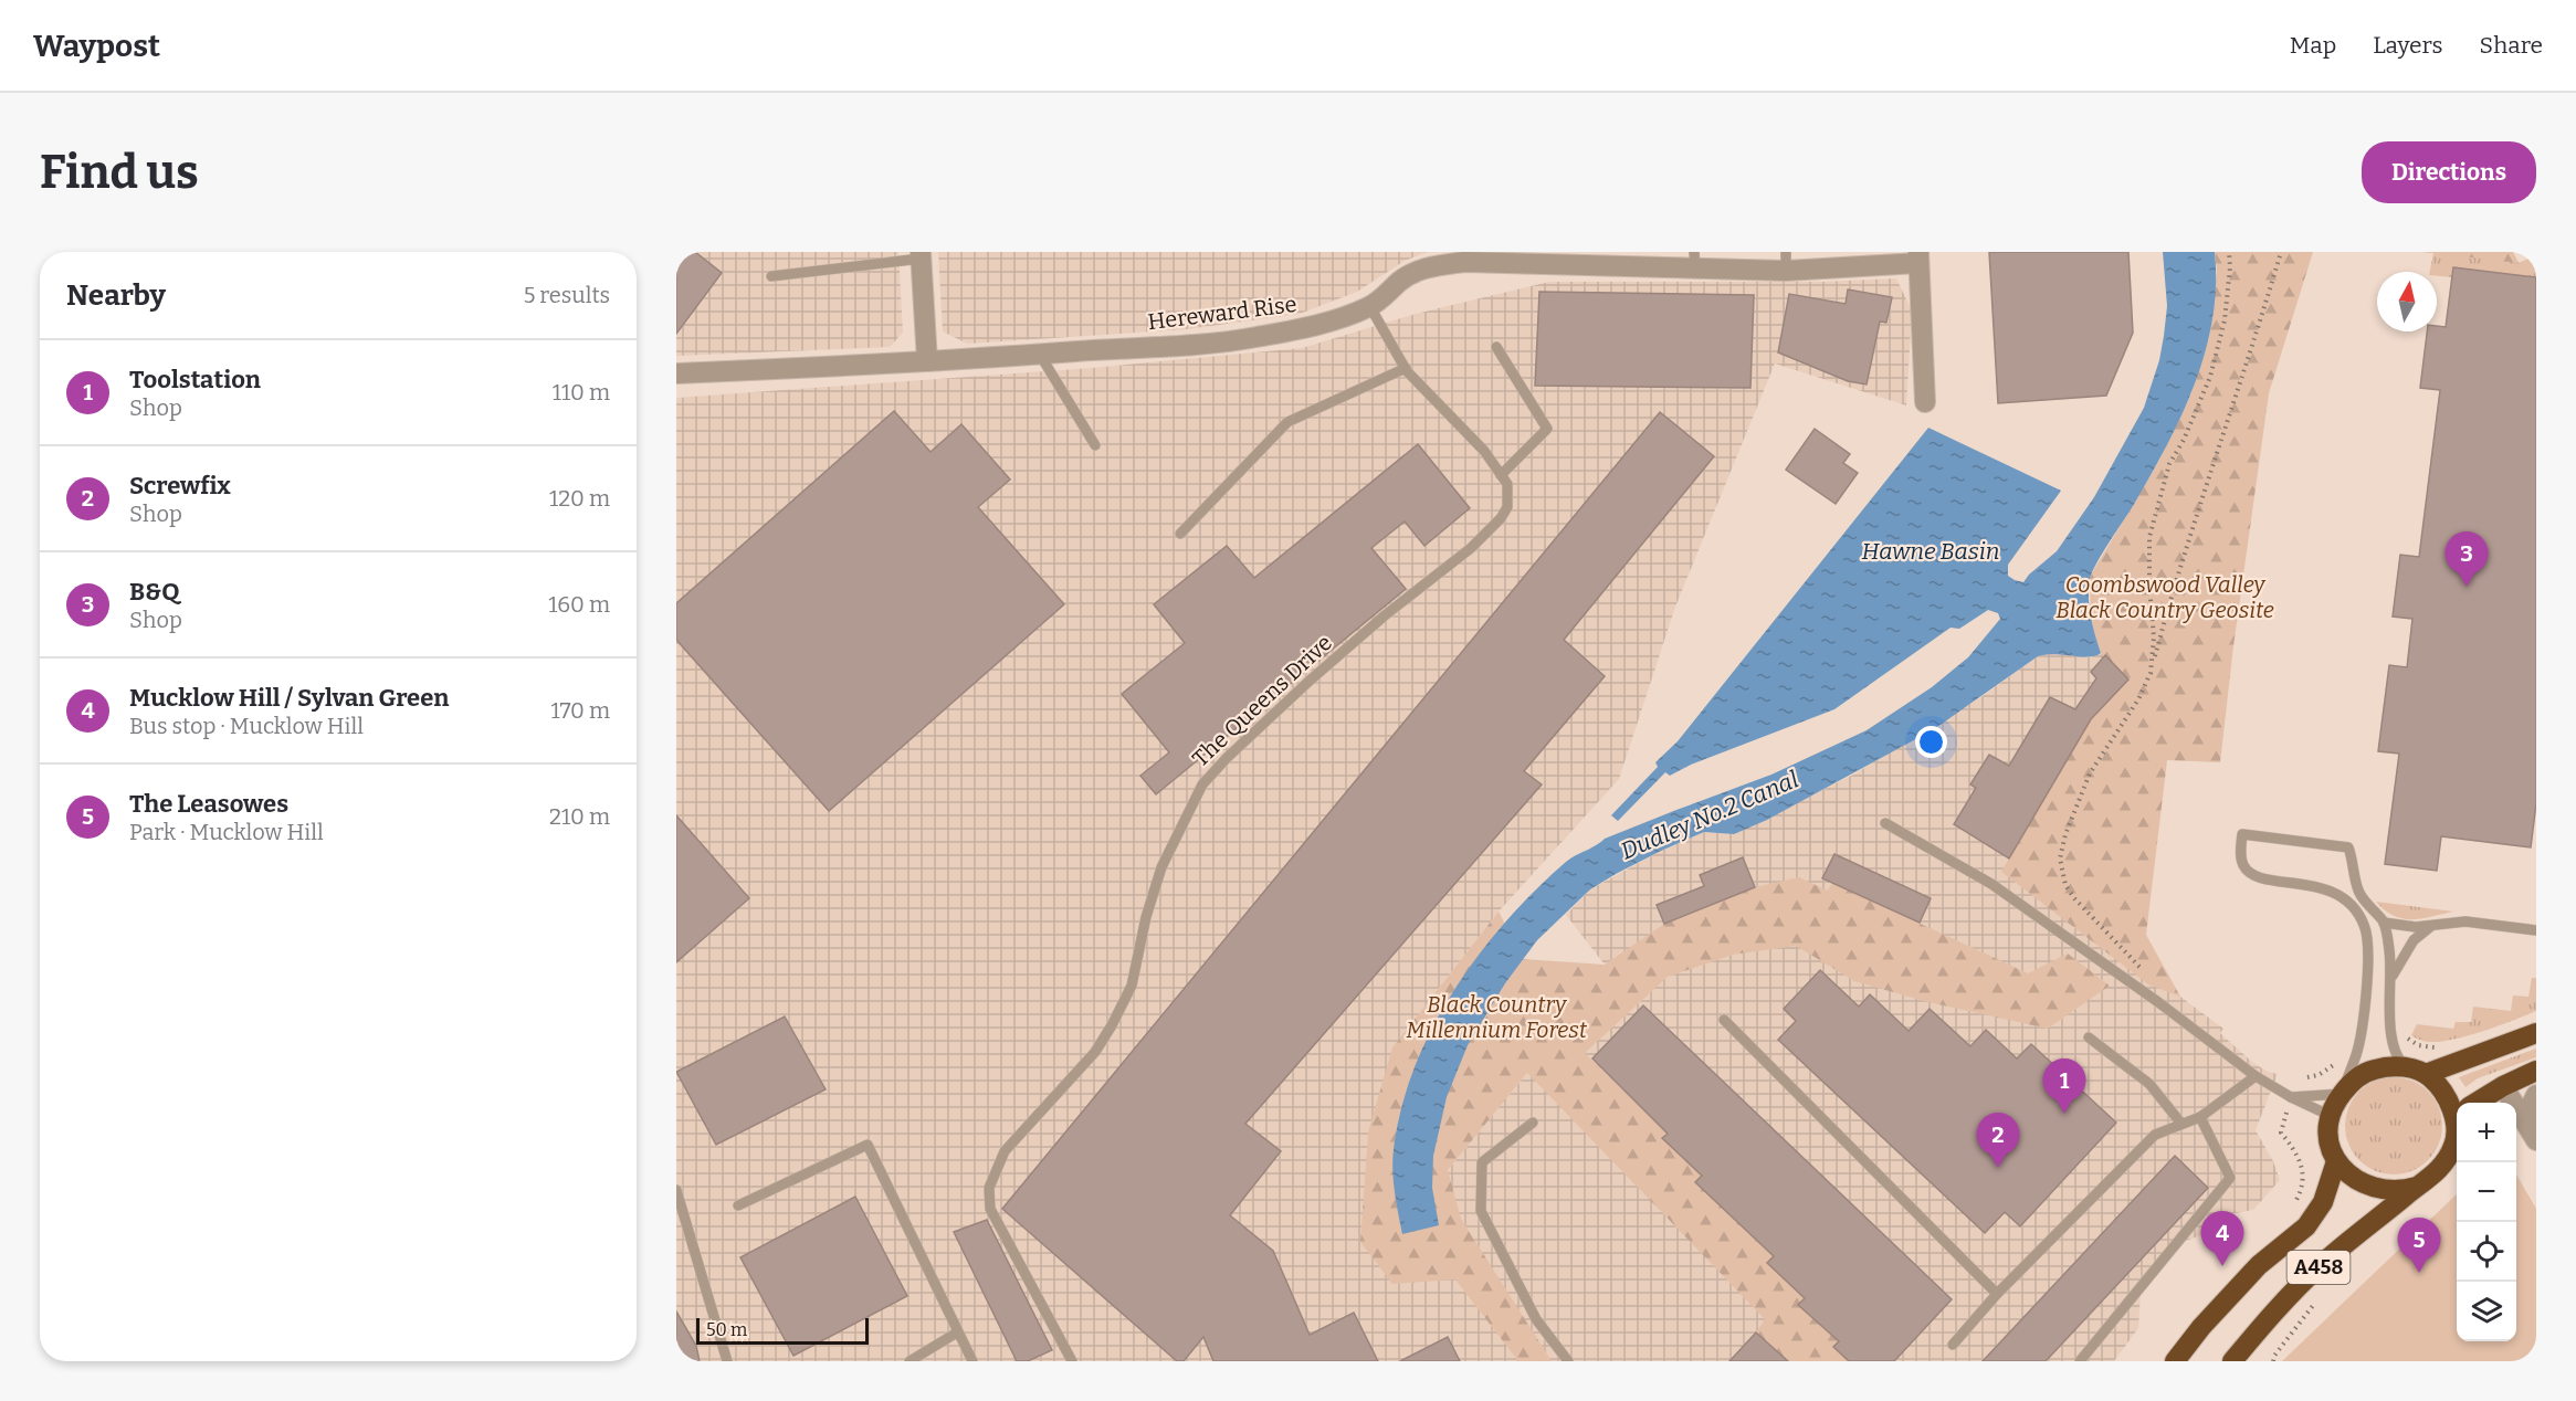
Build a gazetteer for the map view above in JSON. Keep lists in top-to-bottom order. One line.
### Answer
{"streets":{"highway":["A458"],"street":["Hereward Rise"],"lane":["The Queens Drive"]},"crossings":[["Hereward Rise","The Queens Drive"]],"water":["Hawne Basin","Dudley No.2 Canal"],"parks":["Coombswood Valley Black Country Geosite","Black Country Millennium Forest"],"scale_bar":"50 m","north":"top","page":{"header":"Waypost","nav":["Map","Layers","Share"],"buttons":"Directions","title":"Find us","heading":["Nearby","5 results"],"list":[{"mark":"1","name":"Toolstation","note":"Shop","value":"110 m"},{"mark":"2","name":"Screwfix","note":"Shop","value":"120 m"},{"mark":"3","name":"B&Q","note":"Shop","value":"160 m"},{"mark":"4","name":"Mucklow Hill / Sylvan Green","note":"Bus stop · Mucklow Hill","value":"170 m"},{"mark":"5","name":"The Leasowes","note":"Park · Mucklow Hill","value":"210 m"}],"pins":["3","1","2","4","5"],"map_buttons":["+","−"],"scale":"50 m"}}
